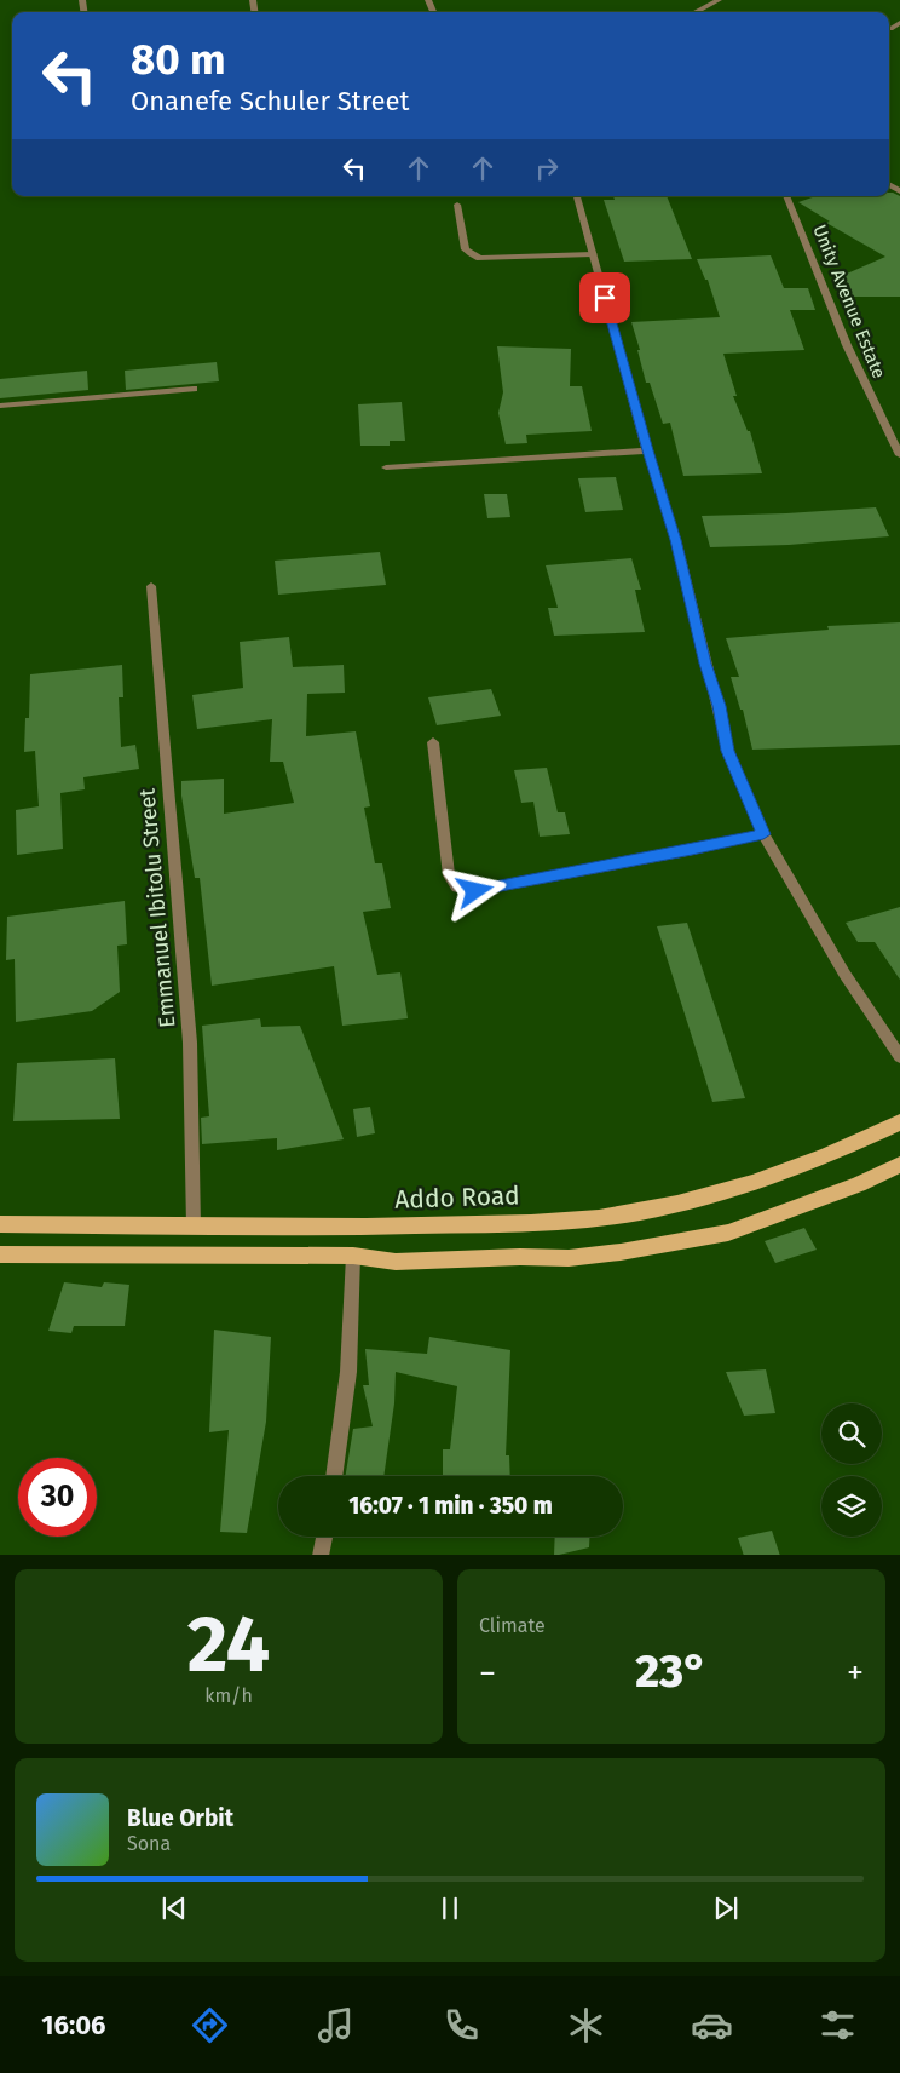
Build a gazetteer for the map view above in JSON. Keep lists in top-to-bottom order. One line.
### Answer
{"streets":{"main road":["Addo Road"],"street":["Unity Avenue Estate","Emmanuel Ibitolu Street"]},"crossings":[["Emmanuel Ibitolu Street","Addo Road"]],"page":{"turn":["80 m","Onanefe Schuler Street"],"limit":"30","trip":"16:07 · 1 min · 350 m","tile":[["24","km/h"],"Climate"],"heat":["−","23°","+"],"song":["Blue Orbit","Sona"],"tabs":"16:06"}}
